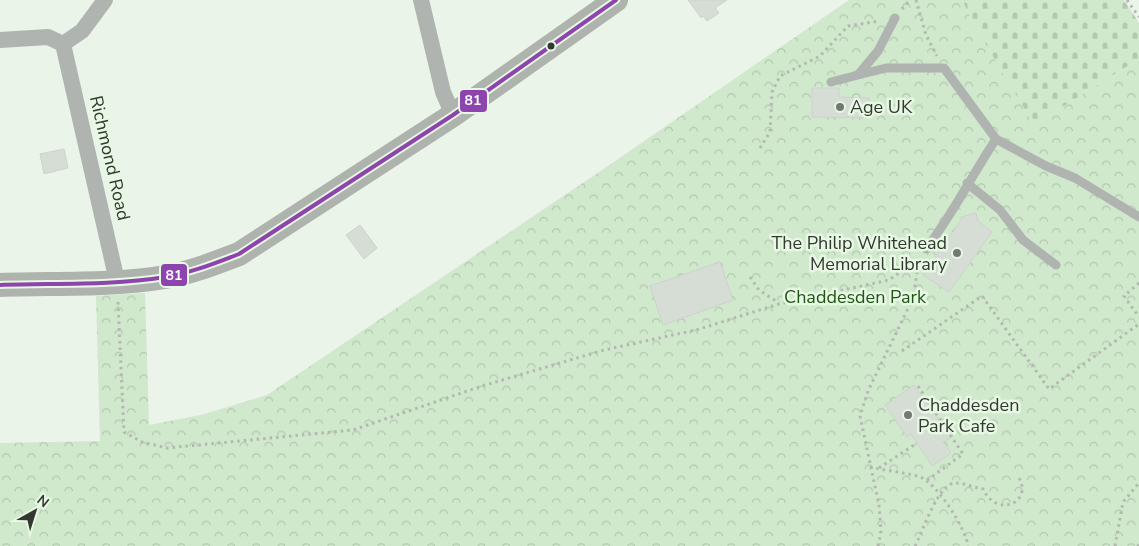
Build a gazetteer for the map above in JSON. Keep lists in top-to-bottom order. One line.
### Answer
{"streets":{"street":["Richmond Road"]},"parks":["Chaddesden Park"],"places":["Age UK","The Philip Whitehead Memorial Library","Chaddesden Park Cafe"],"lines":["transit line 81"],"north":"top right"}
